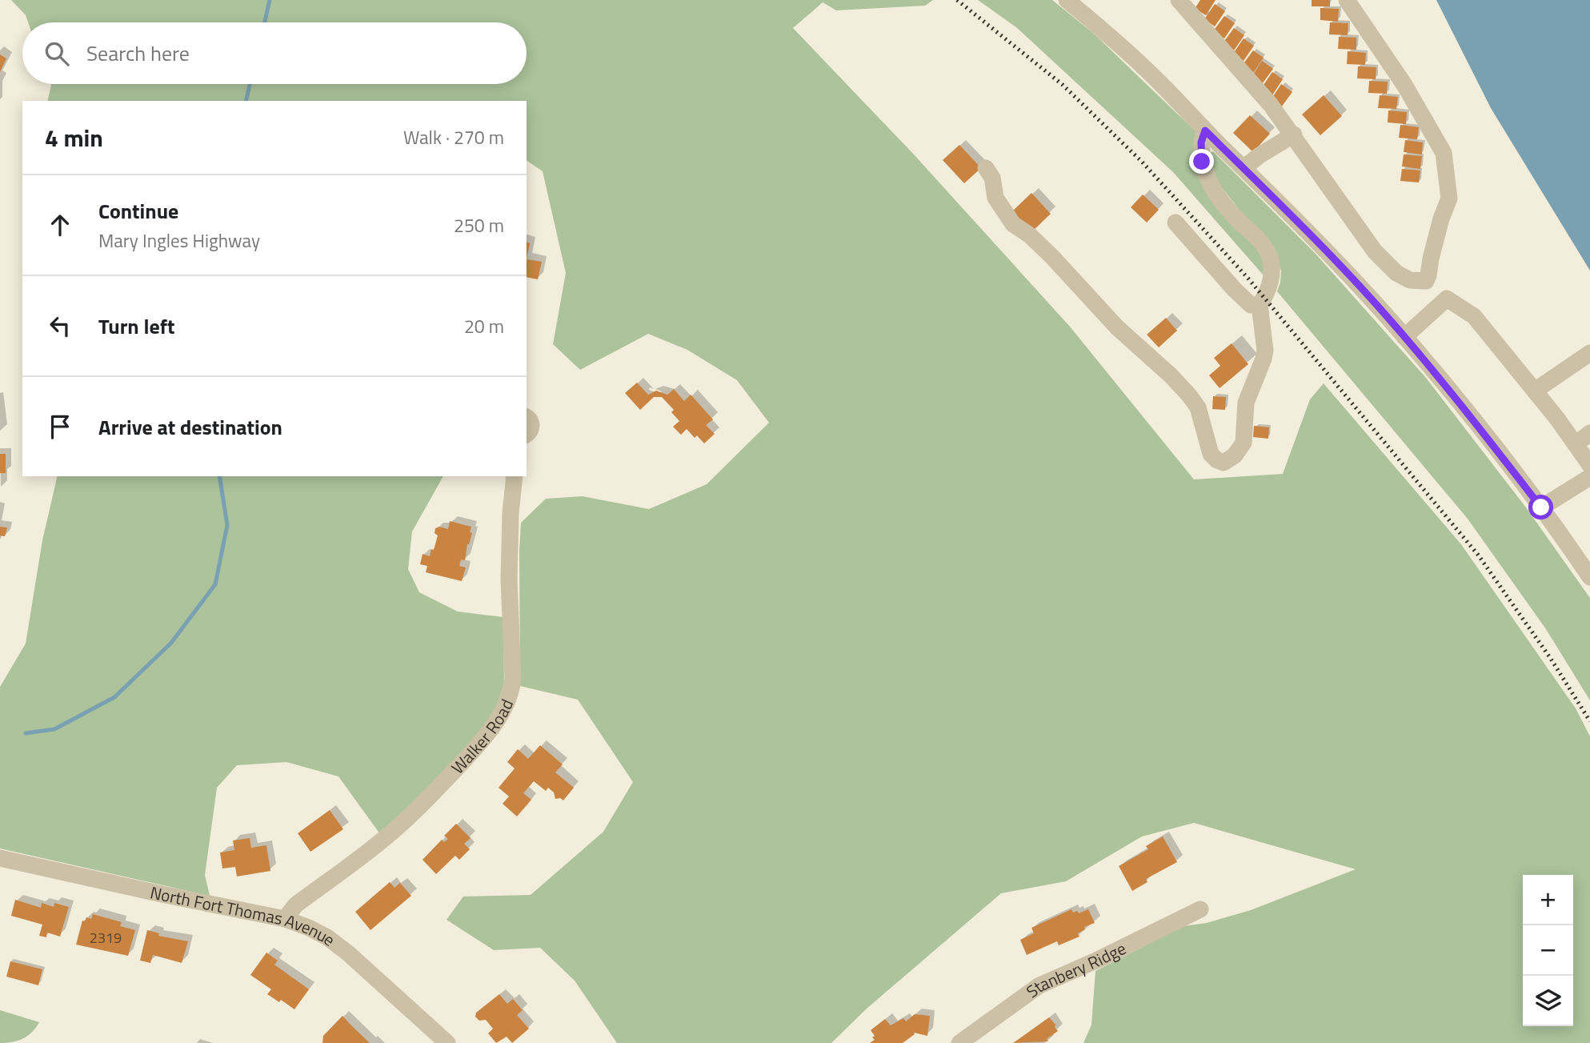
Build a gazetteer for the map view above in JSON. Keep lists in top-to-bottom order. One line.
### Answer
{"streets":{"street":["Walker Road","North Fort Thomas Avenue","Stanbery Ridge"]},"crossings":[["Walker Road","North Fort Thomas Avenue"]],"house_numbers":["2319"],"page":{"search":"Search here","heading":["4 min","Walk · 270 m"],"list":[["Continue","Mary Ingles Highway","250 m"],["Turn left","20 m"],"Arrive at destination"],"map_buttons":["+","−"]}}
